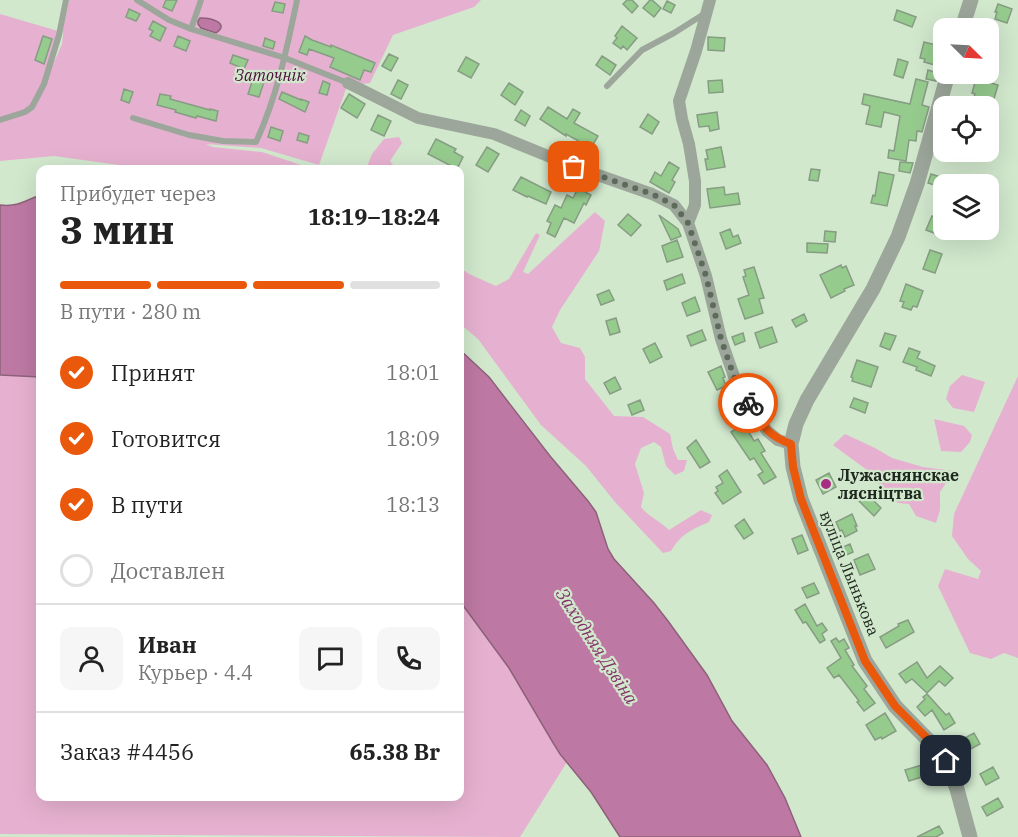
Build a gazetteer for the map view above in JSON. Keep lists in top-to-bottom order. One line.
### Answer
{"streets":{"street":["вуліца Лынькова"]},"water":["Заходняя Дзвіна"],"parks":["Заточнік"],"places":["Лужаснянскае лясніцтва"],"north":"bottom right","page":{"heading":["3 мин","Прибудет через","18:19–18:24"],"panel":["Иван","Курьер · 4.4","Заказ #4456","65.38 Br"],"bar":"В пути · 280 m","list":[["Принят","18:01"],["Готовится","18:09"],["В пути","18:13"],"Доставлен"]}}
